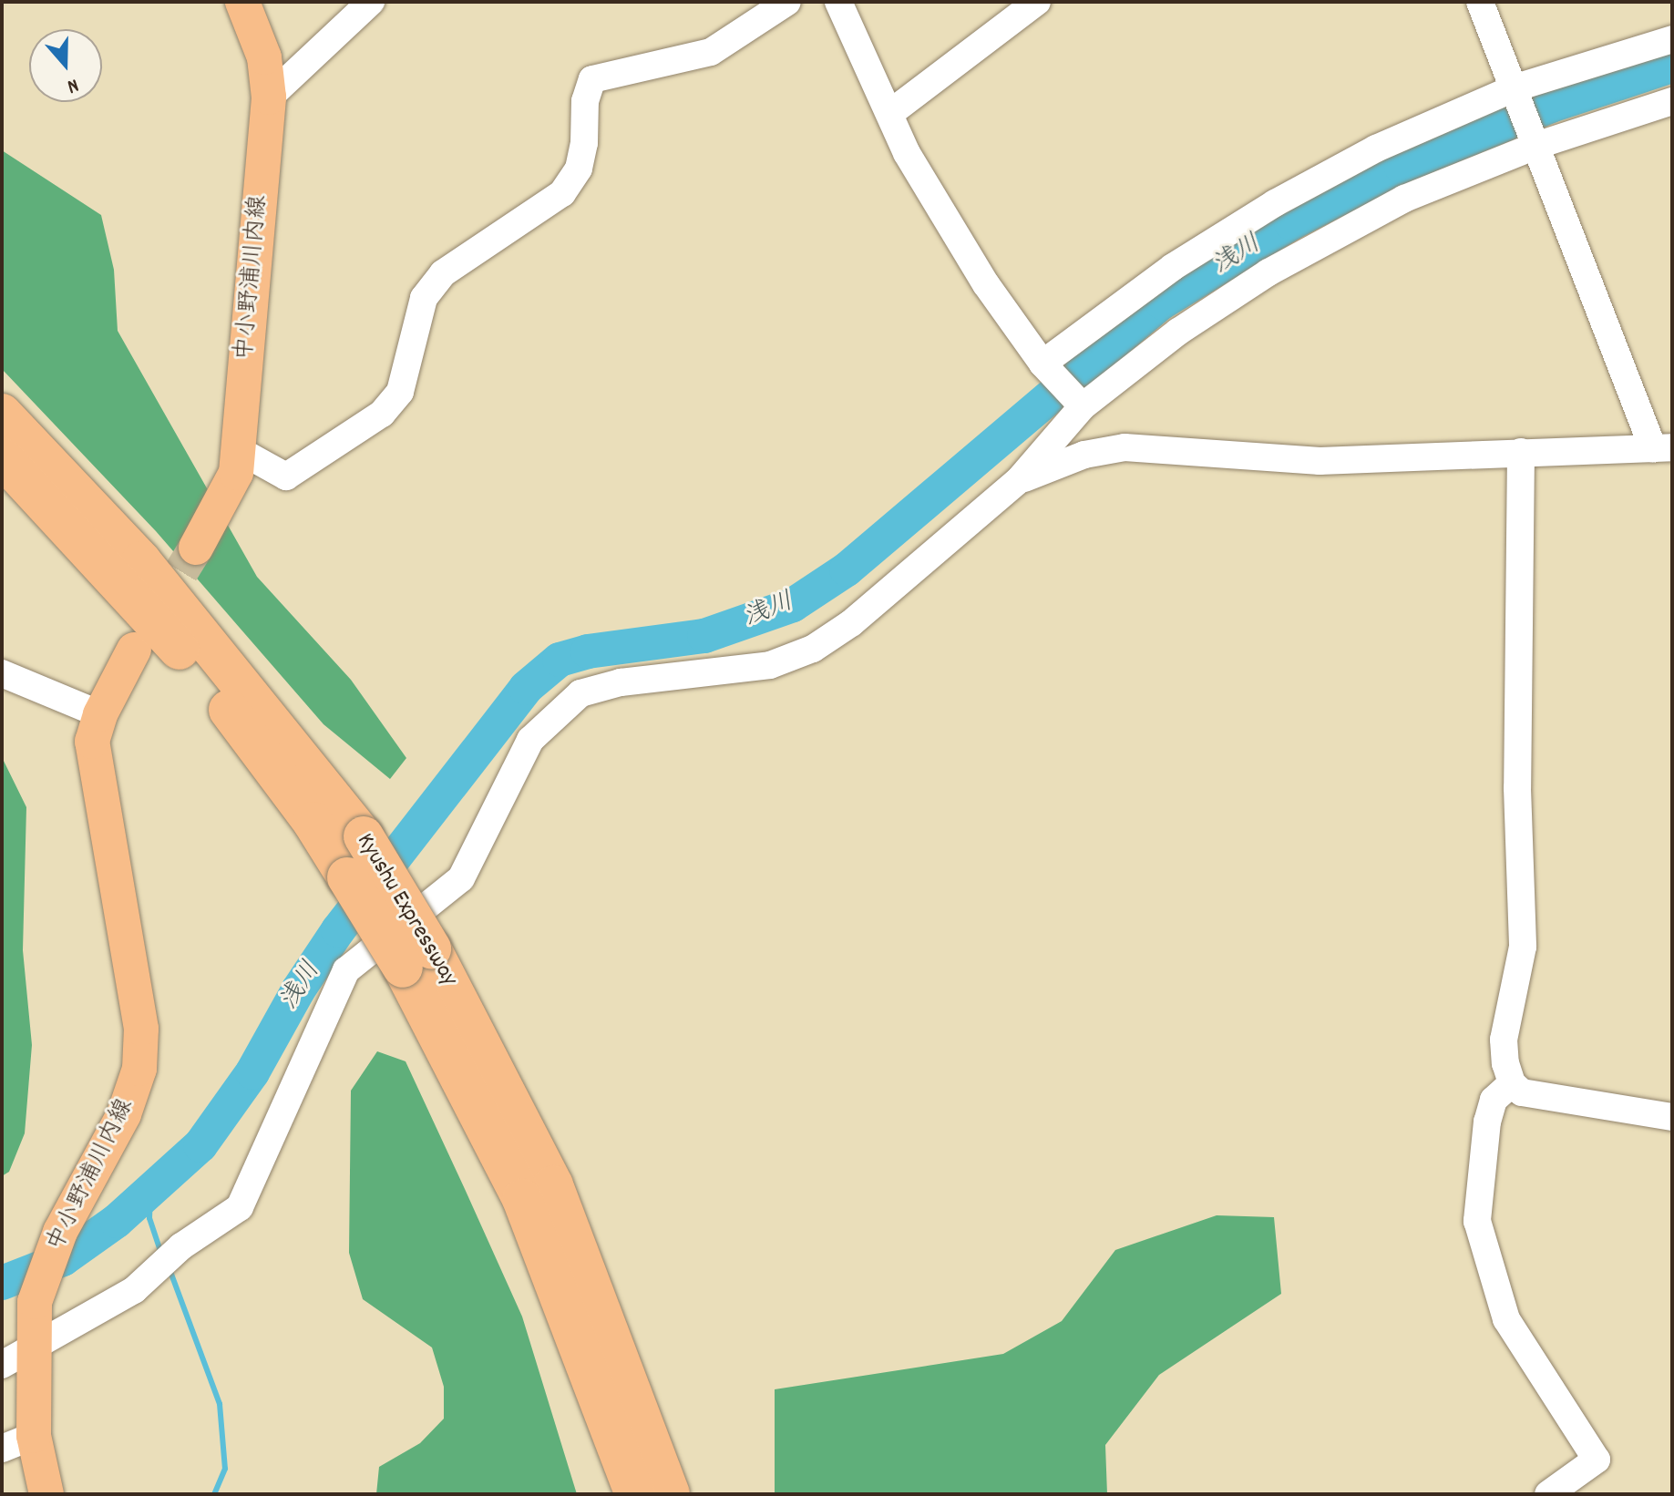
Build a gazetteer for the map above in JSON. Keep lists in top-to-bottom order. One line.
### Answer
{"streets":{"highway":["Kyushu Expressway"],"main road":["中小野浦川内線"]},"water":["浅川"],"north":"bottom"}
